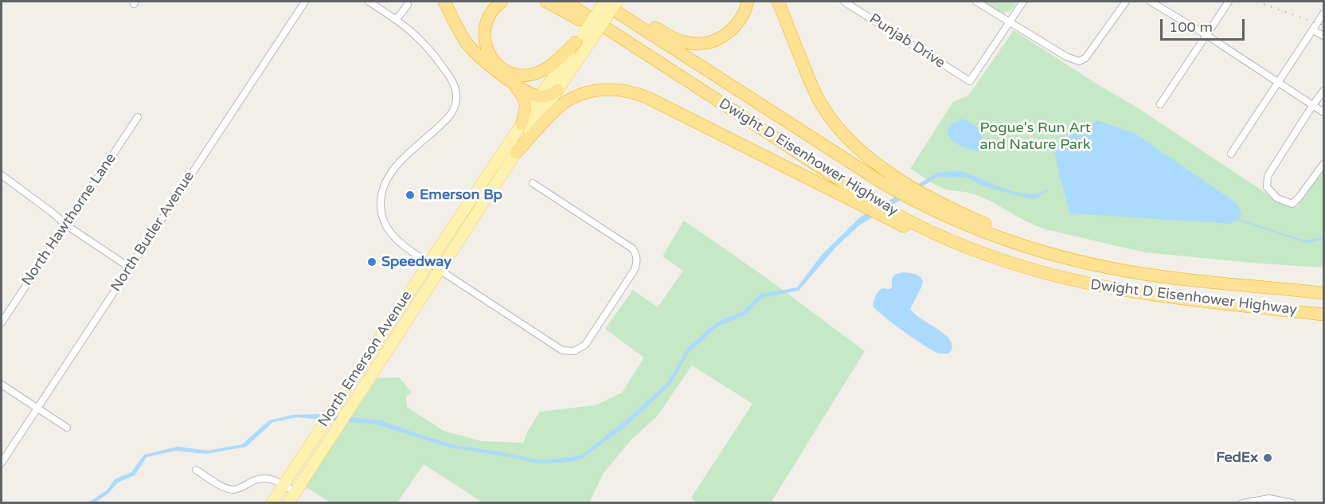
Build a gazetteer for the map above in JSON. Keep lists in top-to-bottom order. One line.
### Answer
{"streets":{"highway":["Dwight D Eisenhower Highway"],"main road":["North Emerson Avenue"],"street":["Punjab Drive","North Hawthorne Lane","North Butler Avenue"]},"parks":["Pogue's Run Art and Nature Park"],"places":["Emerson Bp","Speedway","FedEx"],"scale_bar":"100 m"}
